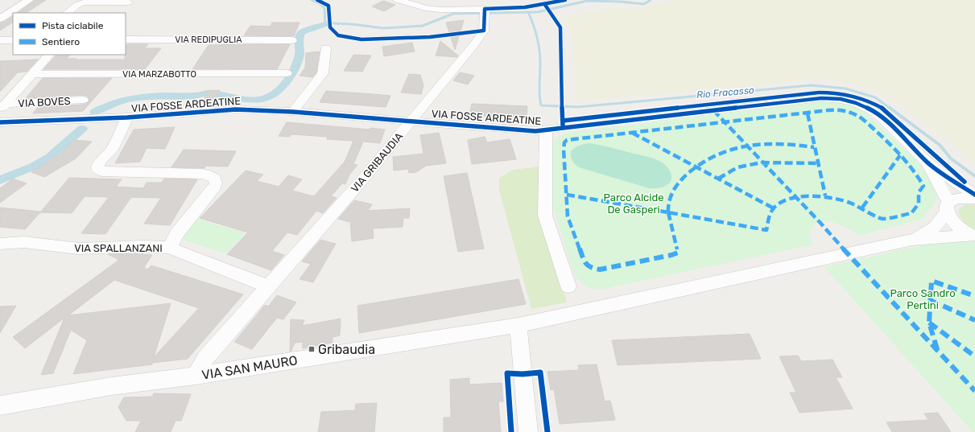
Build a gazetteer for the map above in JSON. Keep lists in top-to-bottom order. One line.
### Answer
{"streets":{"street":["VIA REDIPUGLIA","VIA MARZABOTTO","VIA BOVES","VIA FOSSE ARDEATINE","VIA GRIBAUDIA","VIA SPALLANZANI","VIA SAN MAURO"]},"crossings":[["VIA MARZABOTTO","VIA BOVES"],["VIA FOSSE ARDEATINE","VIA GRIBAUDIA"],["VIA GRIBAUDIA","VIA SPALLANZANI"],["VIA GRIBAUDIA","VIA SAN MAURO"]],"water":["Rio Fracasso"],"parks":["Parco Alcide De Gasperi","Parco Sandro Pertini"],"places":{"transit":["Gribaudia"]},"legend":["Pista ciclabile","Sentiero"]}
